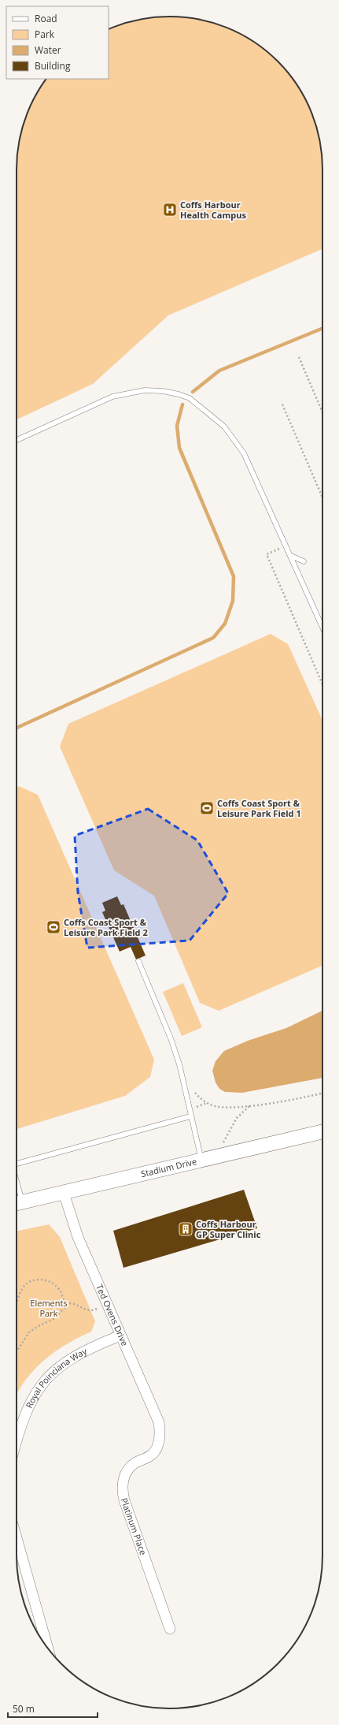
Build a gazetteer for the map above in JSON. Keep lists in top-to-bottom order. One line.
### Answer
{"streets":{"main road":["Stadium Drive"],"street":["Ted Ovens Drive","Royal Poinciana Way","Platinum Place"]},"crossings":[["Stadium Drive","Ted Ovens Drive"],["Ted Ovens Drive","Royal Poinciana Way"],["Ted Ovens Drive","Platinum Place"]],"parks":["Elements Park"],"places":{"hospital":["Coffs Harbour Health Campus"],"sports":["Coffs Coast Sport & Leisure Park Field 1","Coffs Coast Sport & Leisure Park Field 2"],"building":["Coffs Harbour GP Super Clinic"]},"legend":["Road","Park","Water","Building"],"scale_bar":"50 m"}
